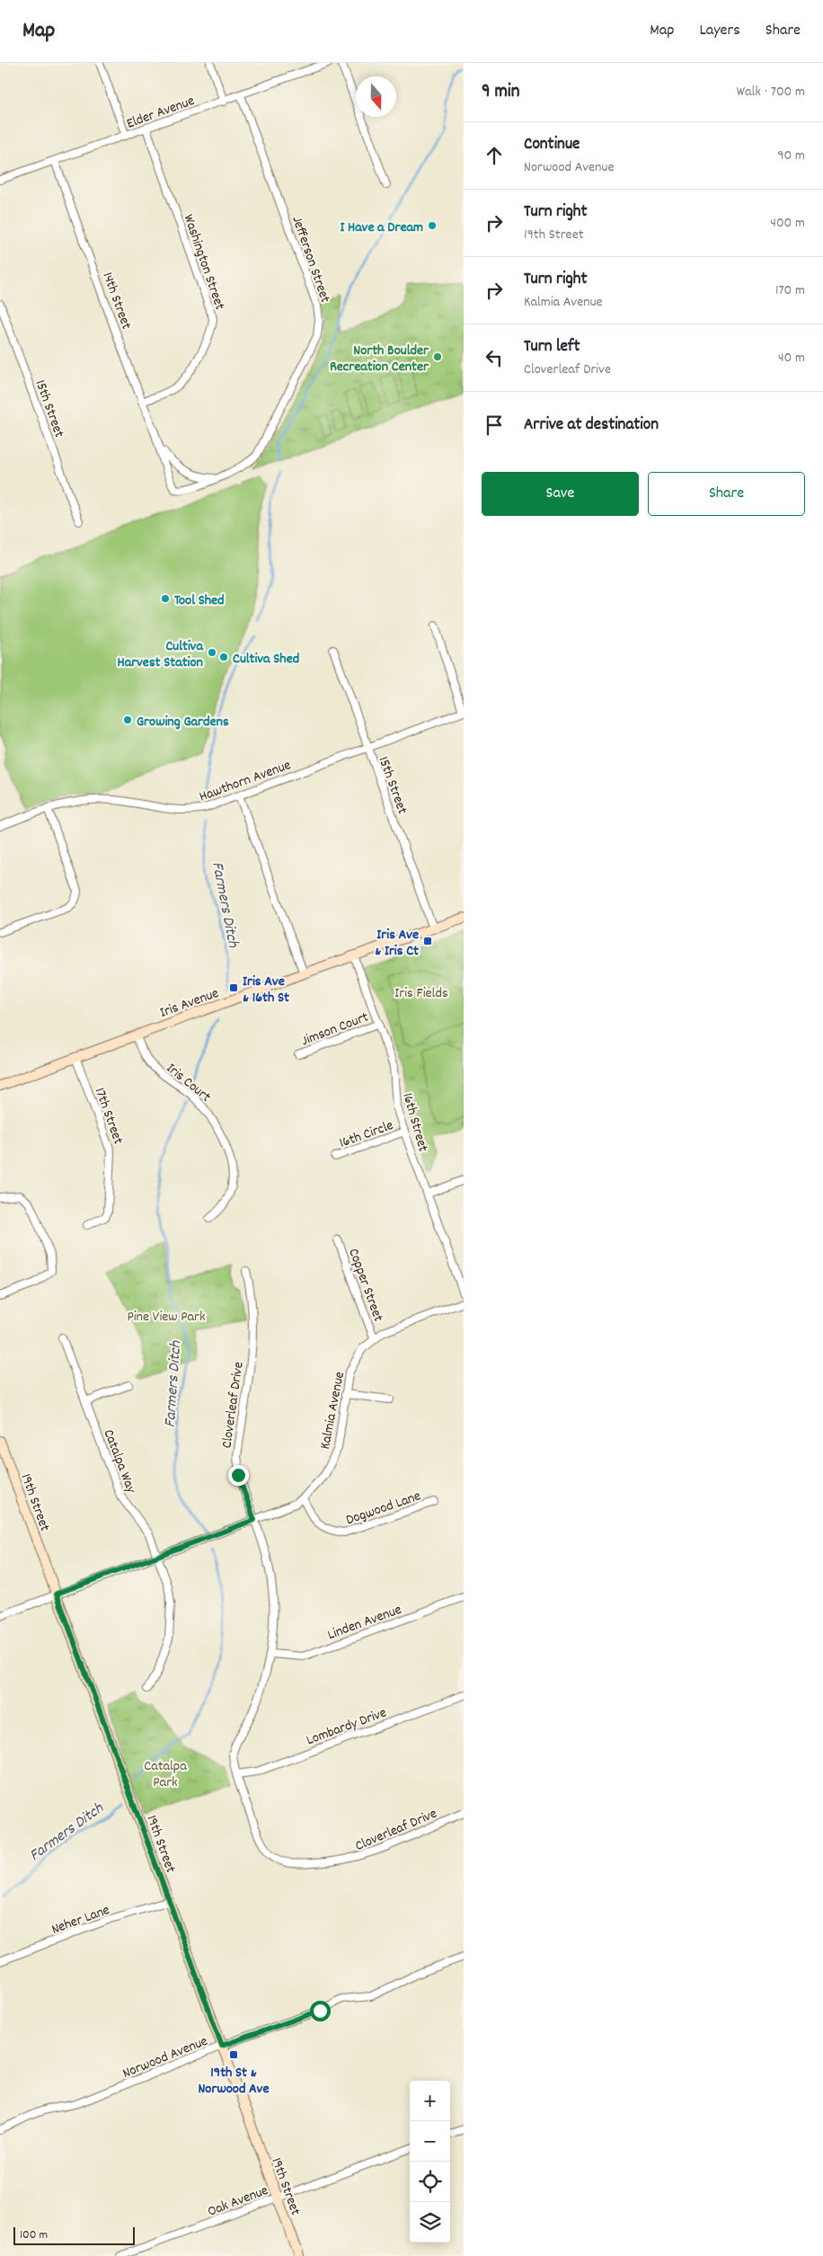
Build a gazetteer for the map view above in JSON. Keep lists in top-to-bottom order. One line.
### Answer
{"streets":{"street":["Elder Avenue","Jefferson Street","Washington Street","14th Street","15th Street","Hawthorn Avenue","Iris Avenue","Jimson Court","Iris Court","17th Street","16th Street","16th Circle","Copper Street","Cloverleaf Drive","Kalmia Avenue","Catalpa Way","19th Street","Dogwood Lane","Linden Avenue","Lombardy Drive","Neher Lane","Norwood Avenue","Oak Avenue"]},"crossings":[["Elder Avenue","Jefferson Street"],["Elder Avenue","Washington Street"],["Elder Avenue","14th Street"],["Jefferson Street","14th Street"],["Washington Street","14th Street"],["15th Street","Hawthorn Avenue"],["15th Street","Iris Avenue"],["Iris Avenue","Iris Court"],["Iris Avenue","17th Street"],["Iris Avenue","16th Street"],["Jimson Court","16th Street"],["16th Street","16th Circle"],["Copper Street","Kalmia Avenue"],["Cloverleaf Drive","Kalmia Avenue"],["Cloverleaf Drive","Linden Avenue"],["Cloverleaf Drive","Lombardy Drive"],["Kalmia Avenue","Catalpa Way"],["Kalmia Avenue","19th Street"],["Kalmia Avenue","Dogwood Lane"],["19th Street","Neher Lane"],["19th Street","Norwood Avenue"],["19th Street","Oak Avenue"]],"water":["Farmers Ditch"],"parks":["Iris Fields","Pine View Park","Catalpa Park"],"places":{"other":["I Have a Dream","North Boulder Recreation Center","Tool Shed","Cultiva Harvest Station","Cultiva Shed","Growing Gardens"],"transit":["Iris Ave & Iris Ct","Iris Ave & 16th St","19th St & Norwood Ave"]},"scale_bar":"100 m","north":"bottom","page":{"header":"Map","nav":["Map","Layers","Share"],"heading":["9 min","Walk · 700 m"],"list":[["Continue","Norwood Avenue","90 m"],["Turn right","19th Street","400 m"],["Turn right","Kalmia Avenue","170 m"],["Turn left","Cloverleaf Drive","40 m"],"Arrive at destination"],"buttons":["Save","Share"],"map_buttons":["+","−"],"scale":"100 m"}}
